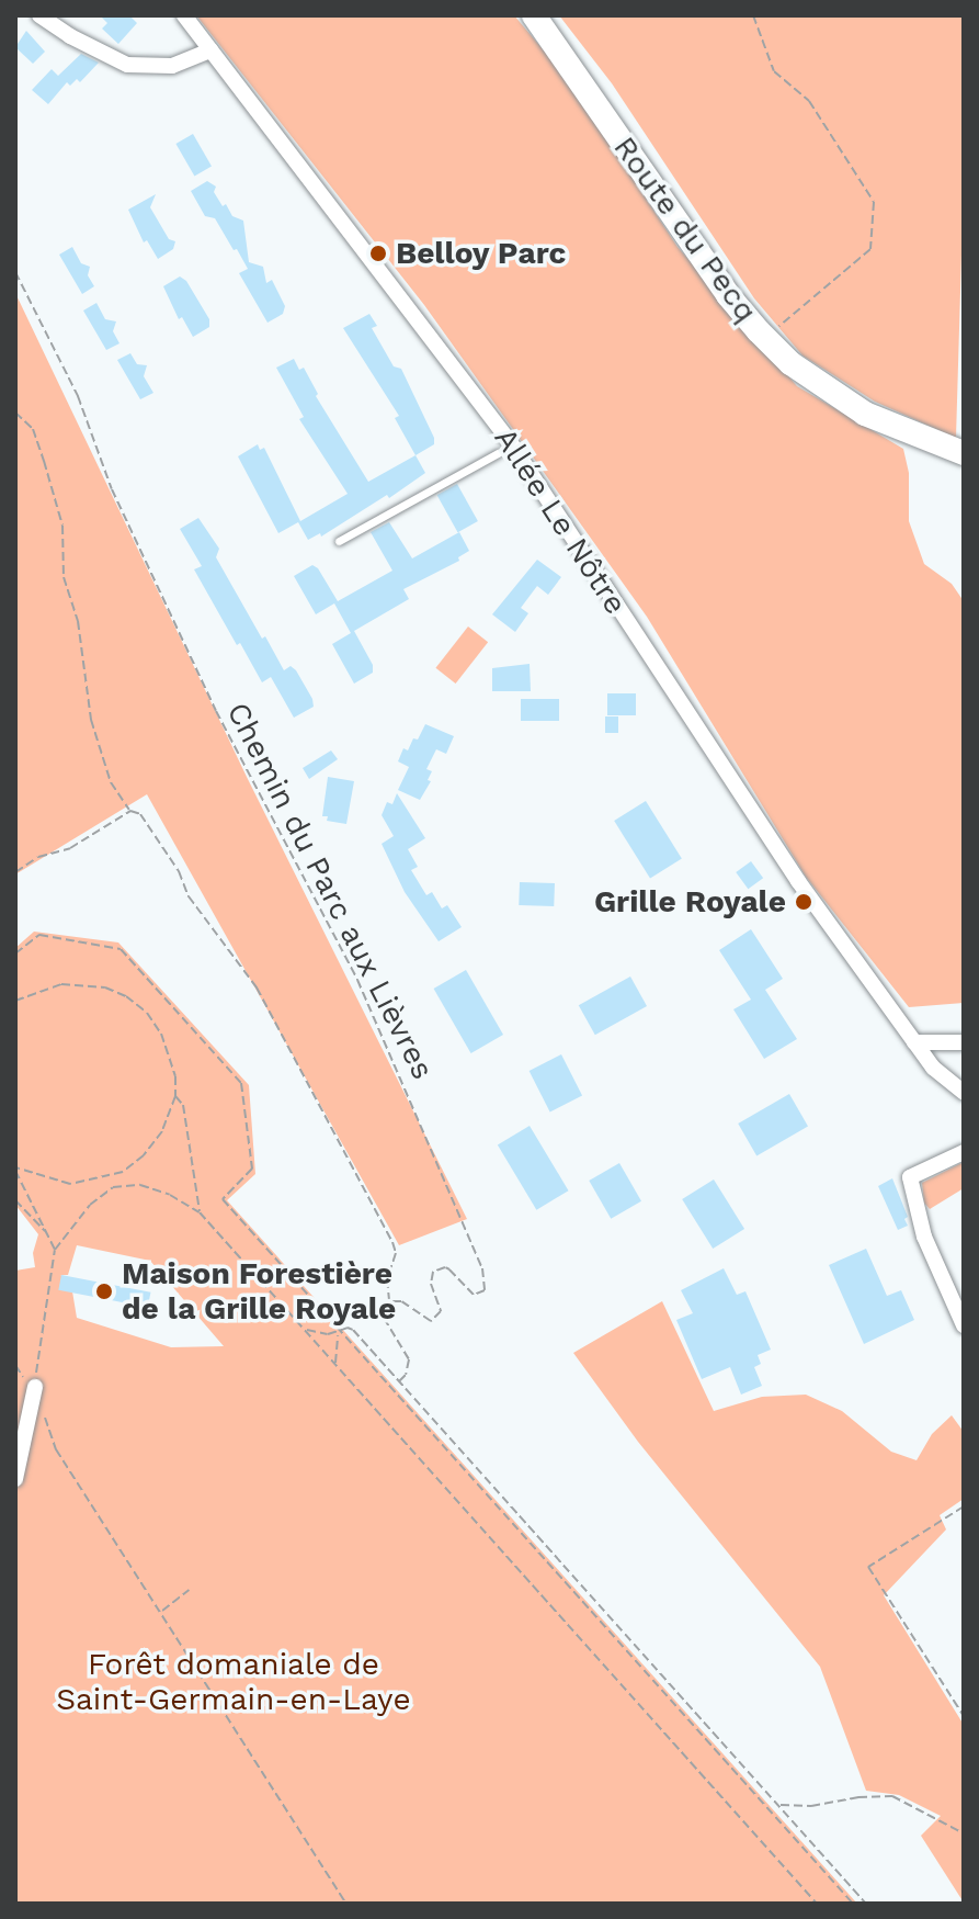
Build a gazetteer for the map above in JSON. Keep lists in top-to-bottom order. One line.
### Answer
{"streets":{"main road":["Route du Pecq"],"street":["Allée Le Nôtre"],"path":["Chemin du Parc aux Lièvres"]},"parks":["Forêt domaniale de Saint-Germain-en-Laye"],"places":["Belloy Parc","Grille Royale","Maison Forestière de la Grille Royale"]}
